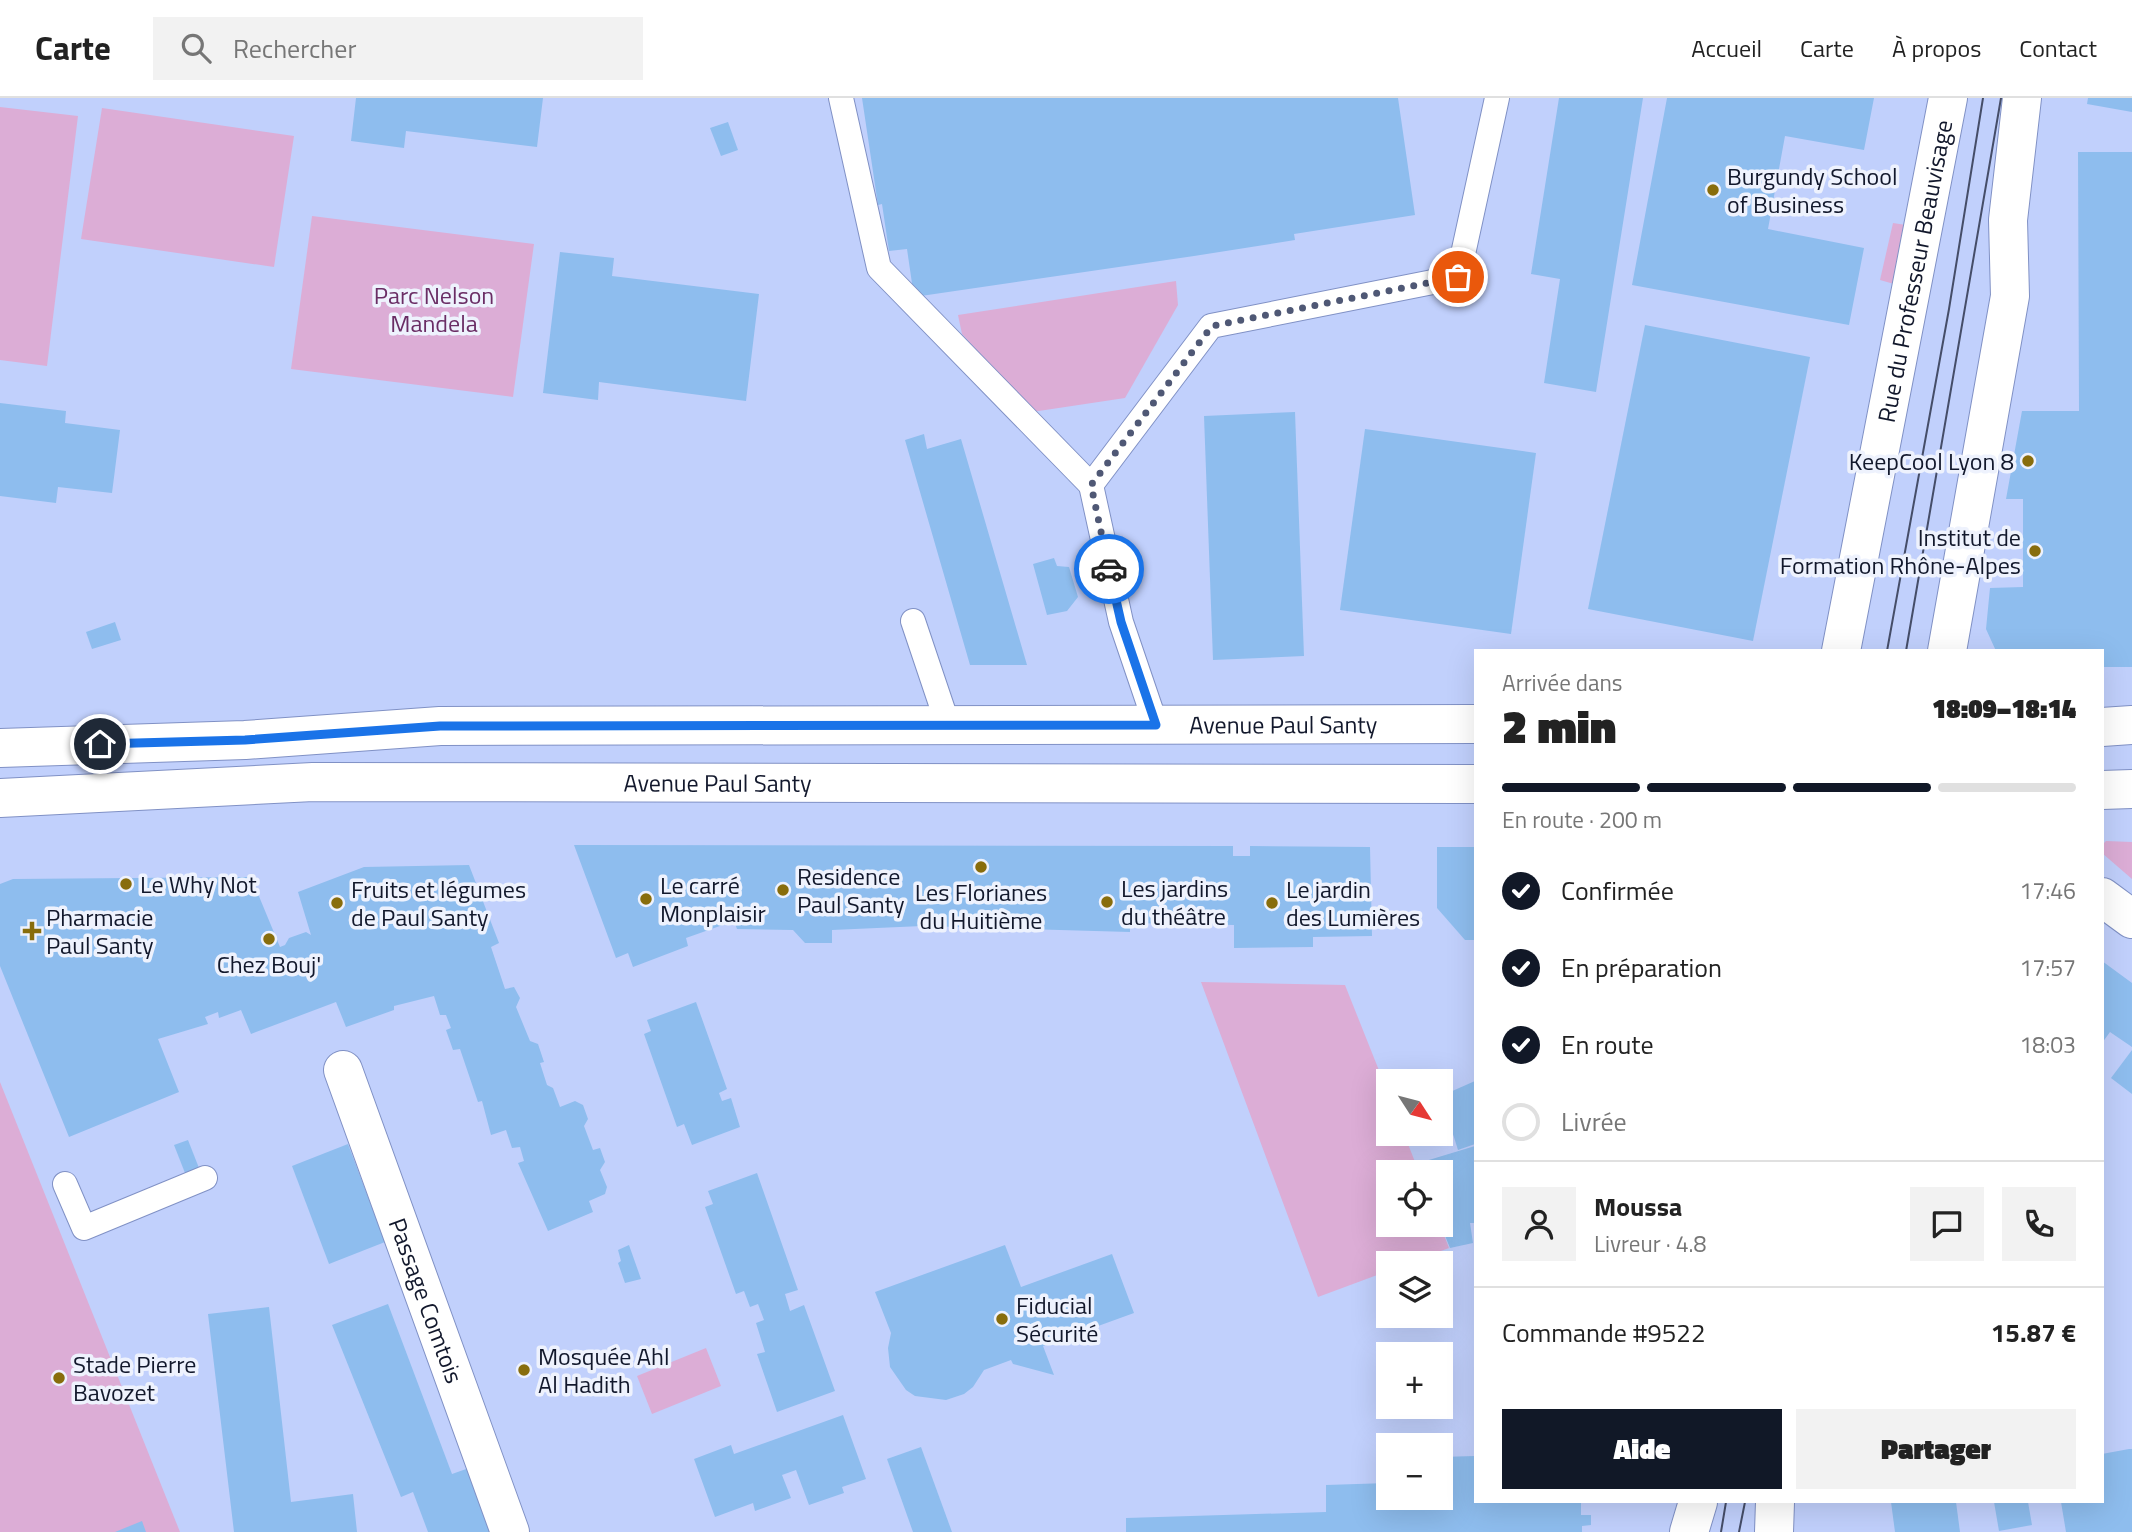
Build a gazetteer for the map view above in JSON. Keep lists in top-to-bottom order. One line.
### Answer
{"streets":{"main road":["Rue du Professeur Beauvisage","Avenue Paul Santy","Passage Comtois"]},"parks":["Parc Nelson Mandela"],"places":{"other":["Burgundy School of Business","KeepCool Lyon 8","Institut de Formation Rhône-Alpes","Les Florianes du Huitième","Le Why Not","Residence Paul Santy","Le carré Monplaisir","Les jardins du théâtre","Fruits et légumes de Paul Santy","Le jardin des Lumières","Chez Bouj'","Fiducial Sécurité","Mosquée Ahl Al Hadith","Stade Pierre Bavozet"],"health":["Pharmacie Paul Santy"]},"north":"bottom right","page":{"header":"Carte","search":"Rechercher","nav":["Accueil","Carte","À propos","Contact"],"heading":["2 min","Arrivée dans","18:09–18:14"],"panel":["Moussa","Livreur · 4.8","Commande #9522","15.87 €"],"bar":"En route · 200 m","list":[["Confirmée","17:46"],["En préparation","17:57"],["En route","18:03"],"Livrée"],"map_buttons":["+","−"],"buttons":["Aide","Partager"]}}
